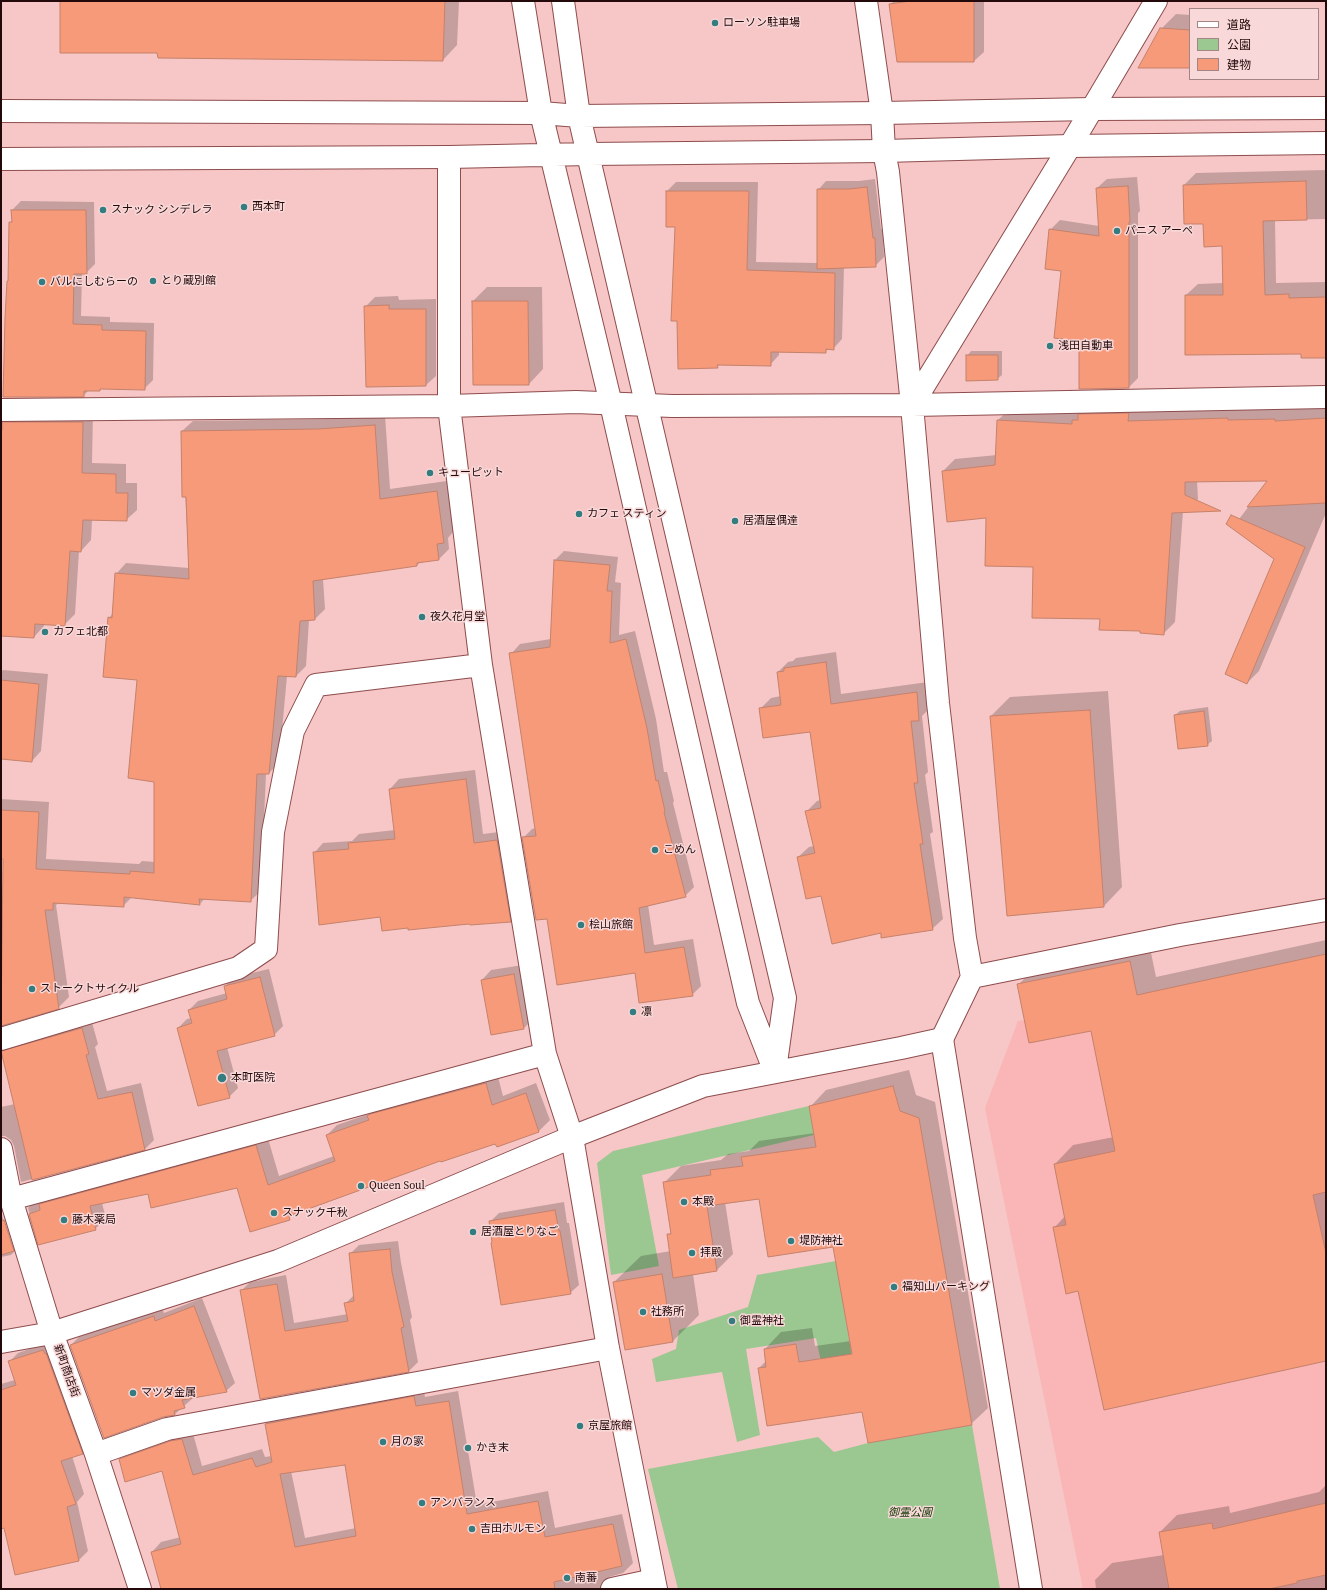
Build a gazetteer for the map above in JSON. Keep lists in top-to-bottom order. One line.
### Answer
{"streets":{"street":["新町商店街"]},"parks":["御霊公園"],"places":["ローソン駐車場","西本町","スナック シンデレラ","パニス アーペ","とり蔵別館","バルにしむらーの","浅田自動車","キューピット","カフェ スティン","居酒屋偶達","夜久花月堂","カフェ北都","こめん","桧山旅館","ストークトサイクル","凛","本町医院","Queen Soul","本殿","スナック千秋","藤木薬局","居酒屋とりなご","堤防神社","拝殿","福知山パーキング","社務所","御霊神社","マツダ金属","京屋旅館","月の家","かき末","アンバランス","吉田ホルモン","南蕃"],"legend":["道路","公園","建物"]}
